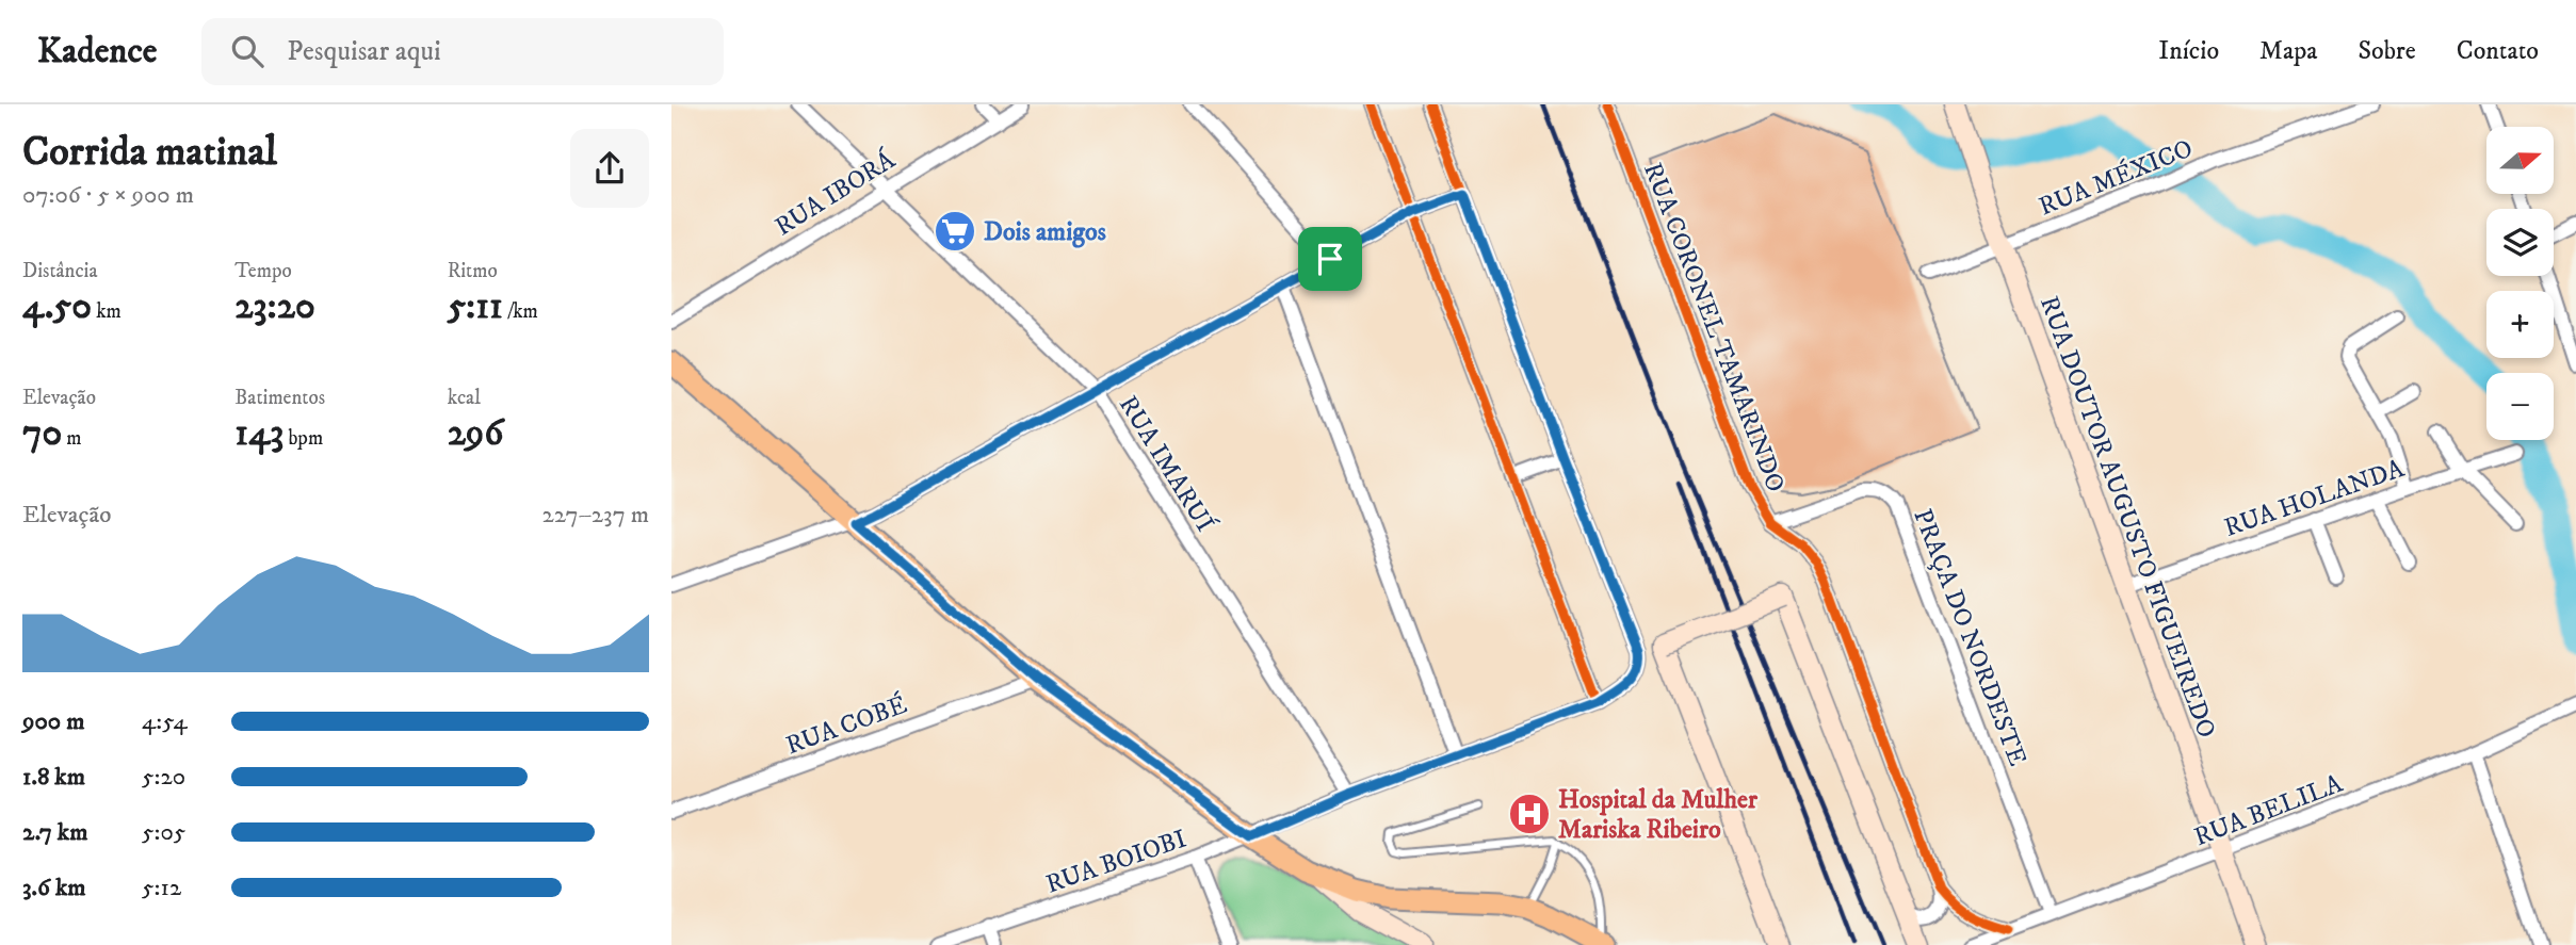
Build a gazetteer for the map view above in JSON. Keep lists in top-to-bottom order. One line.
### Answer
{"streets":{"street":["RUA MÉXICO","RUA IBORÁ","RUA CORONEL TAMARINDO","RUA IMARUÍ","RUA HOLANDA","RUA DOUTOR AUGUSTO FIGUEIREDO","PRAÇA DO NORDESTE","RUA COBÉ","RUA BELILA","RUA BOIOBI"]},"crossings":[["RUA MÉXICO","RUA DOUTOR AUGUSTO FIGUEIREDO"],["RUA IBORÁ","RUA IMARUÍ"],["RUA CORONEL TAMARINDO","PRAÇA DO NORDESTE"],["RUA CORONEL TAMARINDO","RUA BELILA"],["RUA IMARUÍ","RUA BOIOBI"],["RUA HOLANDA","RUA DOUTOR AUGUSTO FIGUEIREDO"],["RUA DOUTOR AUGUSTO FIGUEIREDO","RUA BELILA"],["PRAÇA DO NORDESTE","RUA BELILA"]],"places":{"supermarket":["Dois amigos"],"hospital":["Hospital da Mulher Mariska Ribeiro"]},"north":"right","page":{"header":"Kadence","search":"Pesquisar aqui","nav":["Início","Mapa","Sobre","Contato"],"heading":["Corrida matinal","07:06 · 5 × 900 m"],"map_buttons":["+","−"],"stats":[["Distância","4.50 km"],["Tempo","23:20"],["Ritmo","5:11 /km"],["Elevação","70 m"],["Batimentos","143 bpm"],["kcal","296"]],"chart":["Elevação","227–237 m"],"list":[{"name":"900 m","note":"4:54"},{"name":"1.8 km","note":"5:20"},{"name":"2.7 km","note":"5:05"},{"name":"3.6 km","note":"5:12"}]}}
